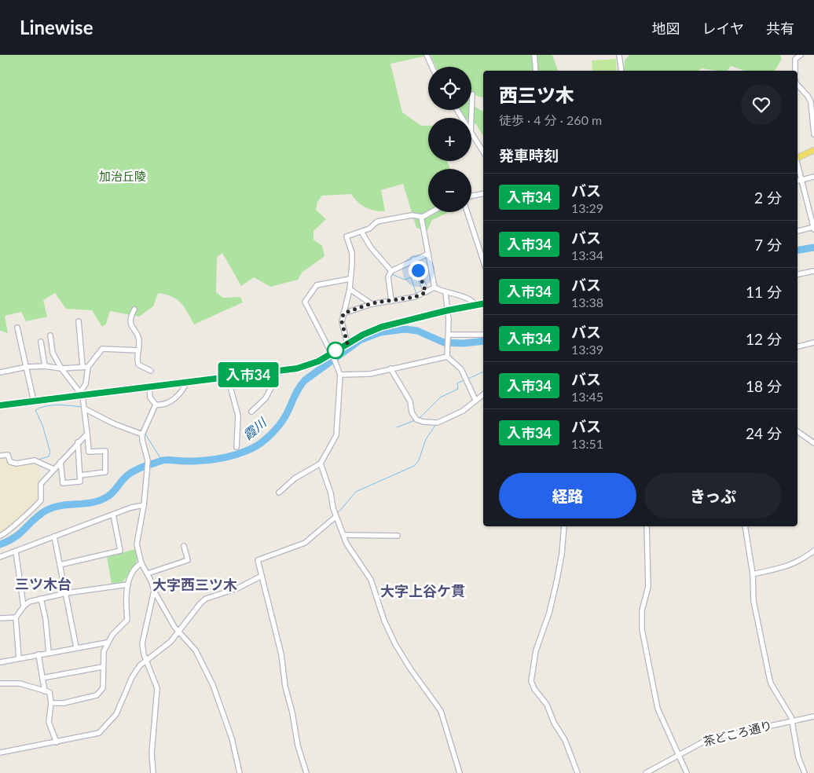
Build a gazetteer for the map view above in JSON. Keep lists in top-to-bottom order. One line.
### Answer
{"streets":{"street":["茶どころ通り"]},"districts":["三ツ木台","大字西三ツ木","大字上谷ケ貫"],"water":["霞川"],"parks":["加治丘陵"],"lines":["bus line 入市34"],"page":{"header":"Linewise","nav":["地図","レイヤ","共有"],"on_map":"入市34","map_buttons":["+","−"],"heading":[["西三ツ木","徒歩 · 4 分 · 260 m"],"発車時刻"],"list":[{"mark":"入市34","name":"バス","note":"13:29","value":"2 分"},{"mark":"入市34","name":"バス","note":"13:34","value":"7 分"},{"mark":"入市34","name":"バス","note":"13:38","value":"11 分"},{"mark":"入市34","name":"バス","note":"13:39","value":"12 分"},{"mark":"入市34","name":"バス","note":"13:45","value":"18 分"},{"mark":"入市34","name":"バス","note":"13:51","value":"24 分"}],"buttons":["経路","きっぷ"]}}
